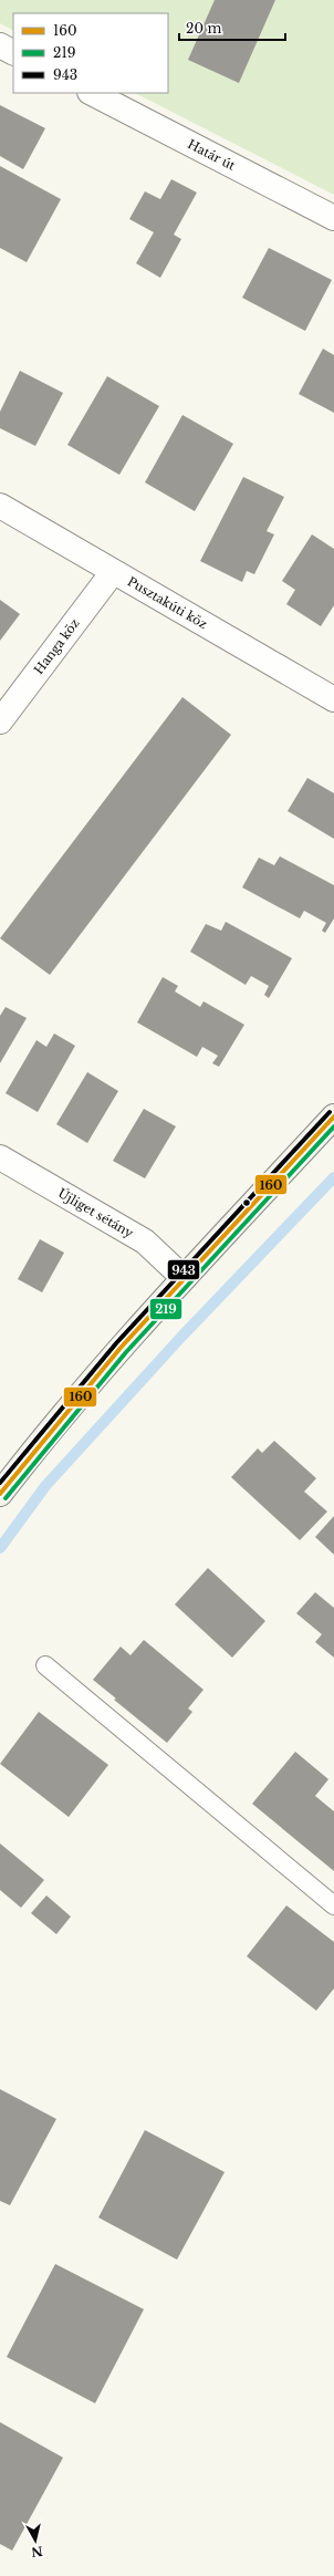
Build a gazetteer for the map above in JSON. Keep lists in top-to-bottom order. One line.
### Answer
{"streets":{"street":["Határ út","Pusztakúti köz","Hanga köz","Újliget sétány"]},"crossings":[["Pusztakúti köz","Hanga köz"]],"lines":["transit line 943","transit line 160","transit line 219"],"legend":["160","219","943"],"scale_bar":"20 m","north":"bottom"}
